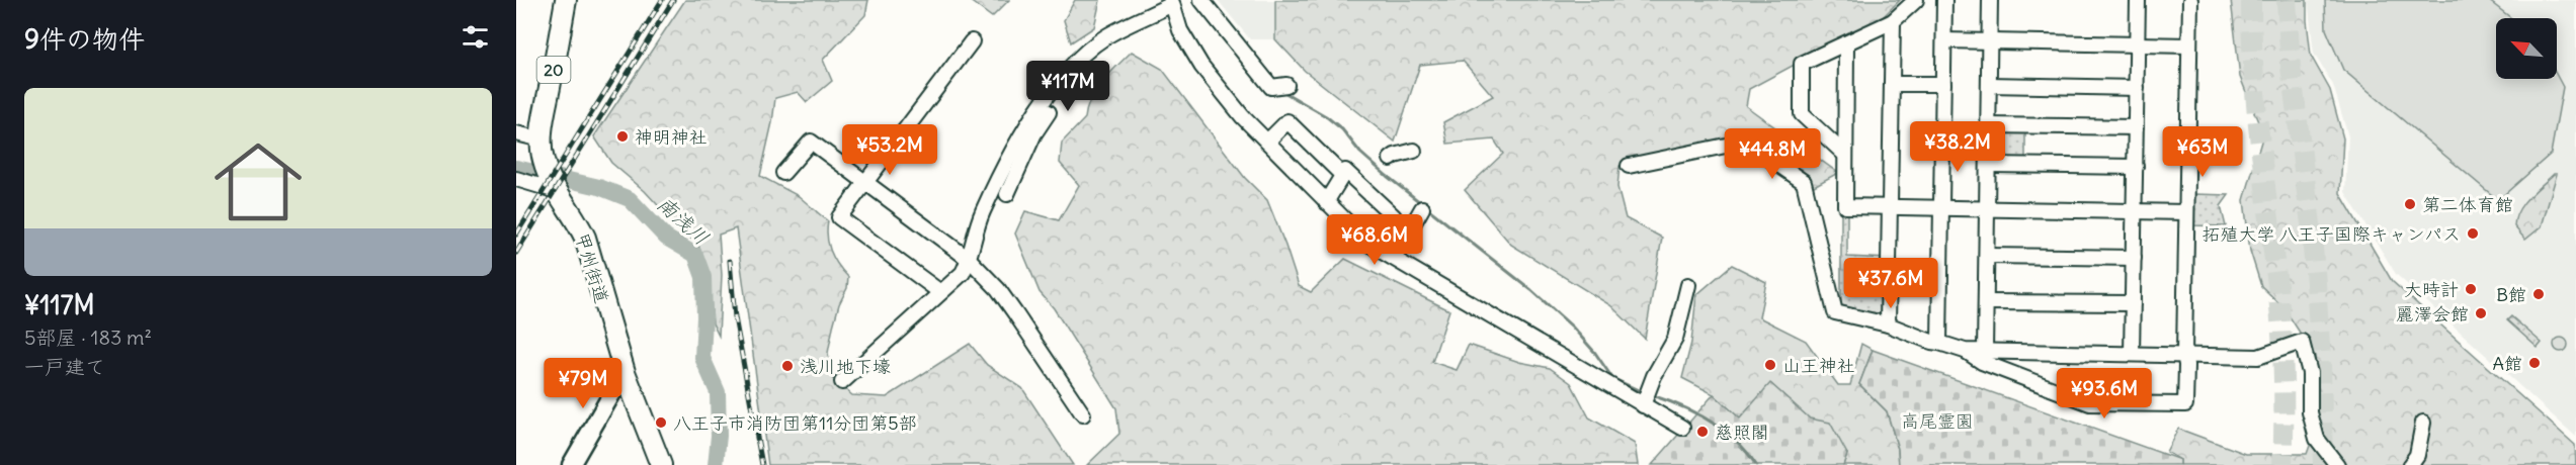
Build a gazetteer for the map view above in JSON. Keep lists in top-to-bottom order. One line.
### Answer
{"streets":{"highway":["20","甲州街道"]},"water":["南浅川"],"parks":["高尾霊園"],"places":["神明神社","第二体育館","拓殖大学 八王子国際キャンパス","大時計","B館","麗澤会館","A館","山王神社","浅川地下壕","八王子市消防団第11分団第5部","慈照閣"],"north":"top left","page":{"heading":"9件の物件","price":["¥117M","¥38.2M","¥53.2M","¥63M","¥44.8M","¥68.6M","¥37.6M","¥79M","¥93.6M"],"list":[{"name":"¥117M","note":"5部屋 · 183 m² · 一戸建て"}]}}
